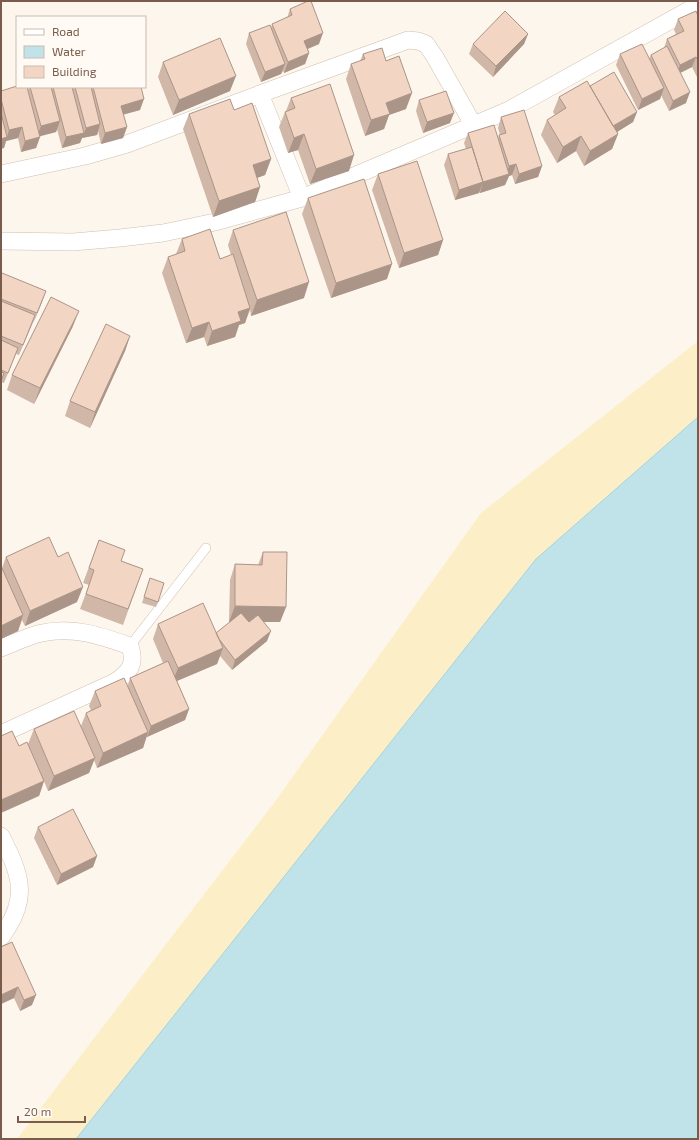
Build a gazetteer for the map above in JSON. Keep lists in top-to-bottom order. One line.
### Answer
{"legend":["Road","Water","Building"],"scale_bar":"20 m"}
